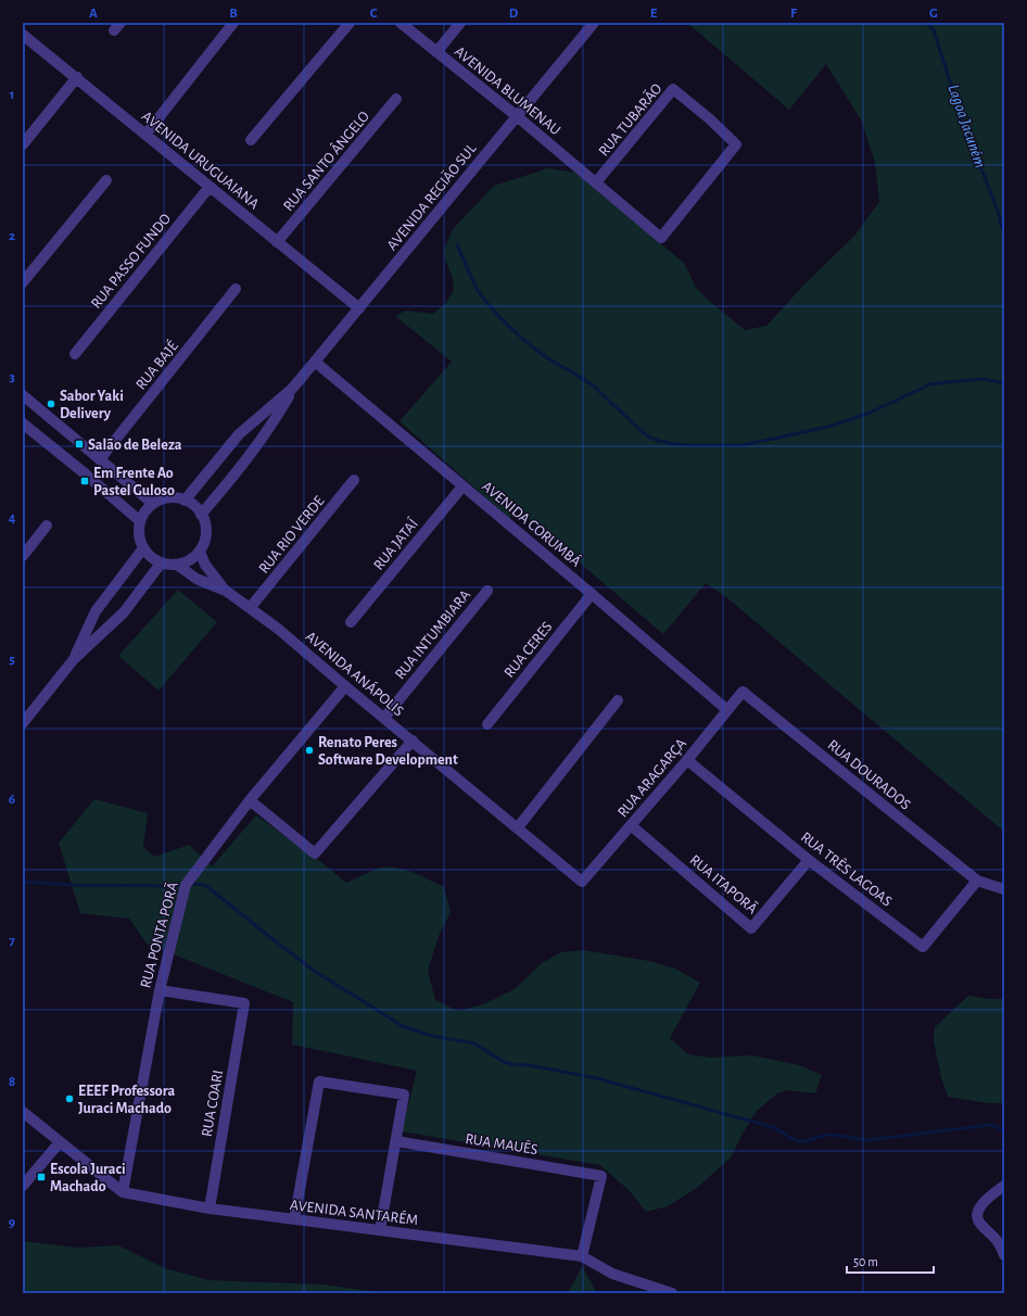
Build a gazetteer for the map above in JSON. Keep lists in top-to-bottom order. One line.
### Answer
{"streets":{"street":["AVENIDA BLUMENAU","RUA TUBARÃO","AVENIDA URUGUAIANA","RUA SANTO ÂNGELO","AVENIDA REGIÃO SUL","RUA PASSO FUNDO","RUA BAJÉ","AVENIDA CORUMBÁ","RUA RIO VERDE","RUA JATAÍ","RUA INTUMBIARA","RUA CERES","AVENIDA ANÁPOLIS","RUA DOURADOS","RUA ARAGARÇA","RUA TRÊS LAGOAS","RUA ITAPORÃ","RUA PONTA PORÃ","RUA COARI","RUA MAUÊS","AVENIDA SANTARÉM"]},"crossings":[["AVENIDA BLUMENAU","RUA TUBARÃO"],["AVENIDA BLUMENAU","AVENIDA REGIÃO SUL"],["AVENIDA URUGUAIANA","RUA SANTO ÂNGELO"],["AVENIDA URUGUAIANA","AVENIDA REGIÃO SUL"],["AVENIDA URUGUAIANA","RUA PASSO FUNDO"],["AVENIDA REGIÃO SUL","AVENIDA CORUMBÁ"],["AVENIDA REGIÃO SUL","AVENIDA ANÁPOLIS"],["AVENIDA CORUMBÁ","RUA JATAÍ"],["AVENIDA CORUMBÁ","RUA CERES"],["AVENIDA CORUMBÁ","RUA ARAGARÇA"],["RUA RIO VERDE","AVENIDA ANÁPOLIS"],["RUA INTUMBIARA","AVENIDA ANÁPOLIS"],["AVENIDA ANÁPOLIS","RUA ARAGARÇA"],["AVENIDA ANÁPOLIS","RUA PONTA PORÃ"],["RUA DOURADOS","RUA ARAGARÇA"],["RUA DOURADOS","RUA TRÊS LAGOAS"],["RUA ARAGARÇA","RUA TRÊS LAGOAS"],["RUA ARAGARÇA","RUA ITAPORÃ"],["RUA TRÊS LAGOAS","RUA ITAPORÃ"],["RUA PONTA PORÃ","RUA COARI"],["RUA PONTA PORÃ","AVENIDA SANTARÉM"],["RUA COARI","AVENIDA SANTARÉM"],["RUA MAUÊS","AVENIDA SANTARÉM"]],"water":["Lagoa Jacuném"],"places":{"other":["Sabor Yaki Delivery","Renato Peres Software Development","EEEF Professora Juraci Machado"],"transit":["Salão de Beleza","Em Frente Ao Pastel Guloso","Escola Juraci Machado"]},"scale_bar":"50 m","grid":{"columns":["A","B","C","D","E","F","G"],"rows":["1","2","3","4","5","6","7","8","9"]}}
